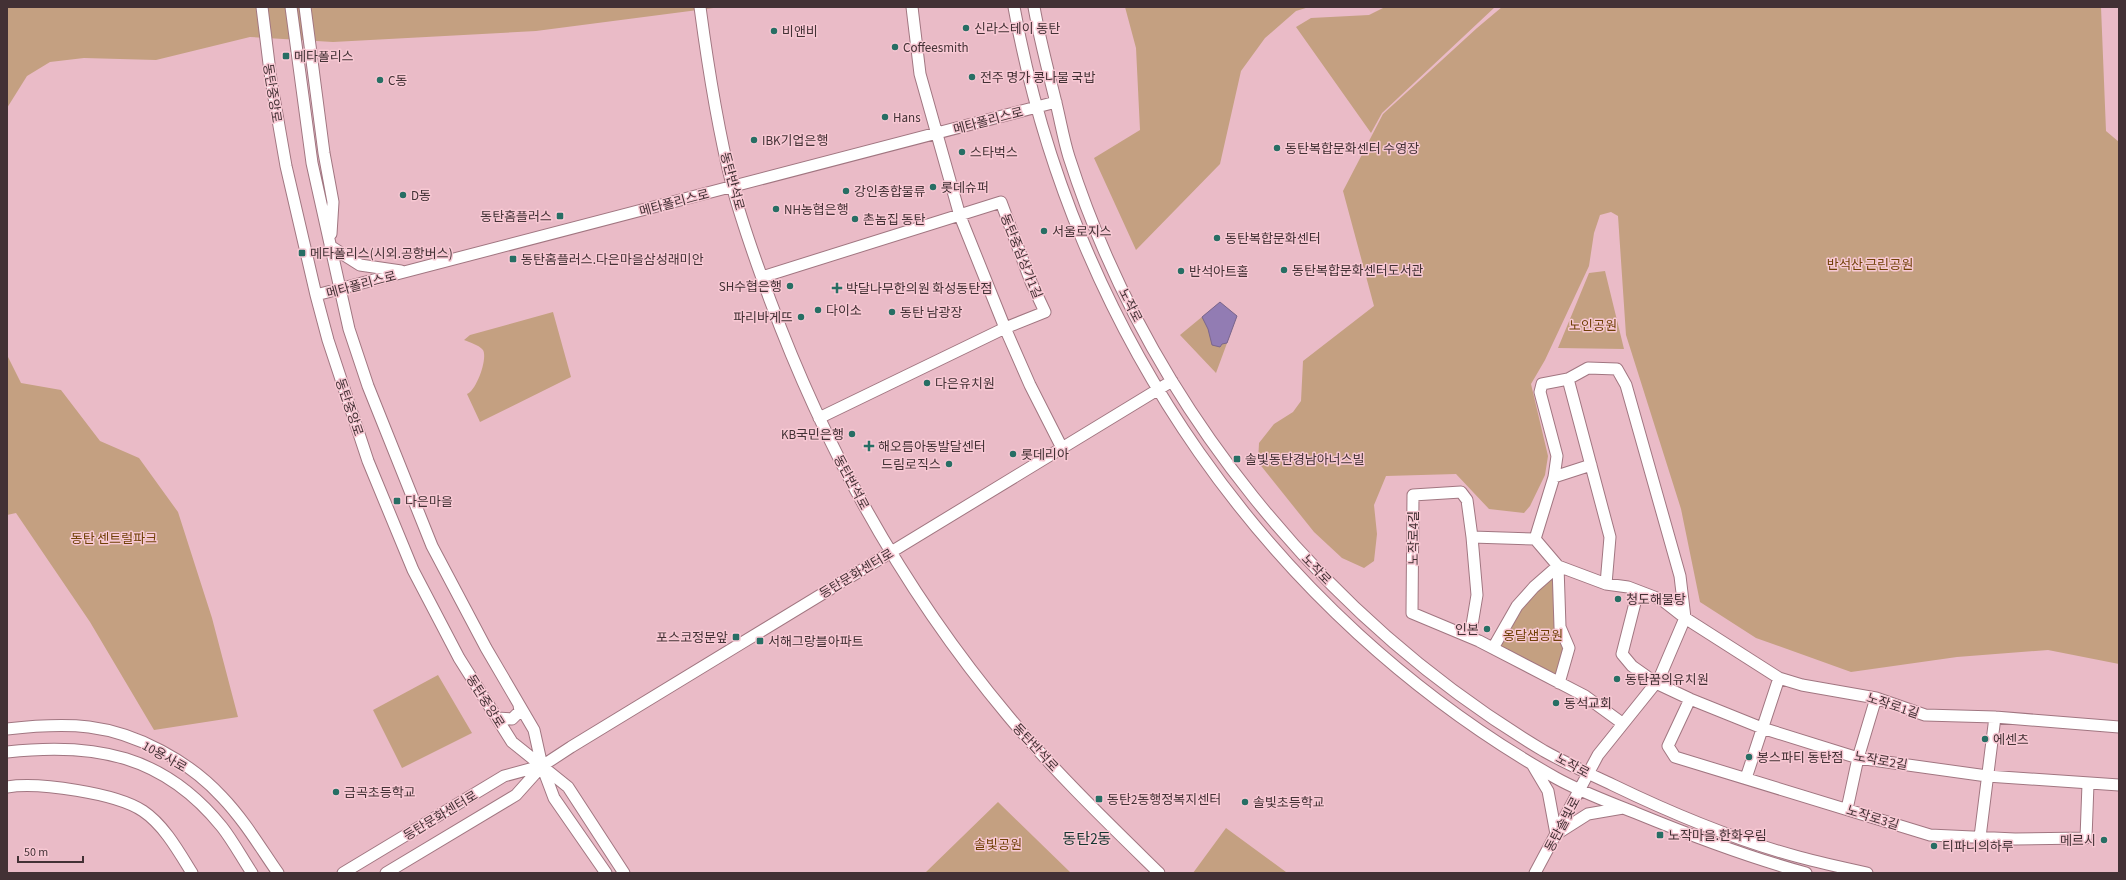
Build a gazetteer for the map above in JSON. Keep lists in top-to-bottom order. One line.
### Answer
{"streets":{"street":["동탄중앙로","메타폴리스로","동탄반석로","동탄중심상가1길","노작로","노작로4길","동탄문화센터로","노작로1길","10용사로","노작로2길","노작로3길","동탄솔빛로"]},"crossings":[["동탄중앙로","메타폴리스로"],["동탄중앙로","동탄문화센터로"],["메타폴리스로","동탄반석로"],["메타폴리스로","노작로"],["동탄반석로","동탄중심상가1길"],["동탄반석로","동탄문화센터로"],["노작로","동탄문화센터로"],["노작로","동탄솔빛로"],["노작로2길","노작로3길"]],"districts":["동탄2동"],"parks":["반석산 근린공원","노인공원","동탄 센트럴파크","옹달샘공원","솔빛공원"],"places":{"other":["신라스테이 동탄","비앤비","Coffeesmith","전주 명가 콩나물 국밥","C동","Hans","IBK기업은행","동탄복합문화센터 수영장","스타벅스","롯데슈퍼","강인종합물류","D동","NH농협은행","촌놈집 동탄","서울로지스","동탄복합문화센터","동탄복합문화센터도서관","반석아트홀","SH수협은행","다이소","동탄 남광장","파리바게뜨","다은유치원","KB국민은행","롯데리아","드림로직스","청도해물탕","인본","동탄꿈의유치원","동석교회","에센츠","봉스파티 동탄점","금곡초등학교","솔빛초등학교","메르시","티파니의하루"],"transit":["메타폴리스","동탄홈플러스","메타폴리스(시외.공항버스)","동탄홈플러스.다은마을삼성래미안","솔빛동탄경남아너스빌","다은마을","포스코정문앞","서해그랑블아파트","동탄2동행정복지센터","노작마을.한화우림"],"health":["박달나무한의원 화성동탄점","해오름아동발달센터"]},"scale_bar":"50 m"}
